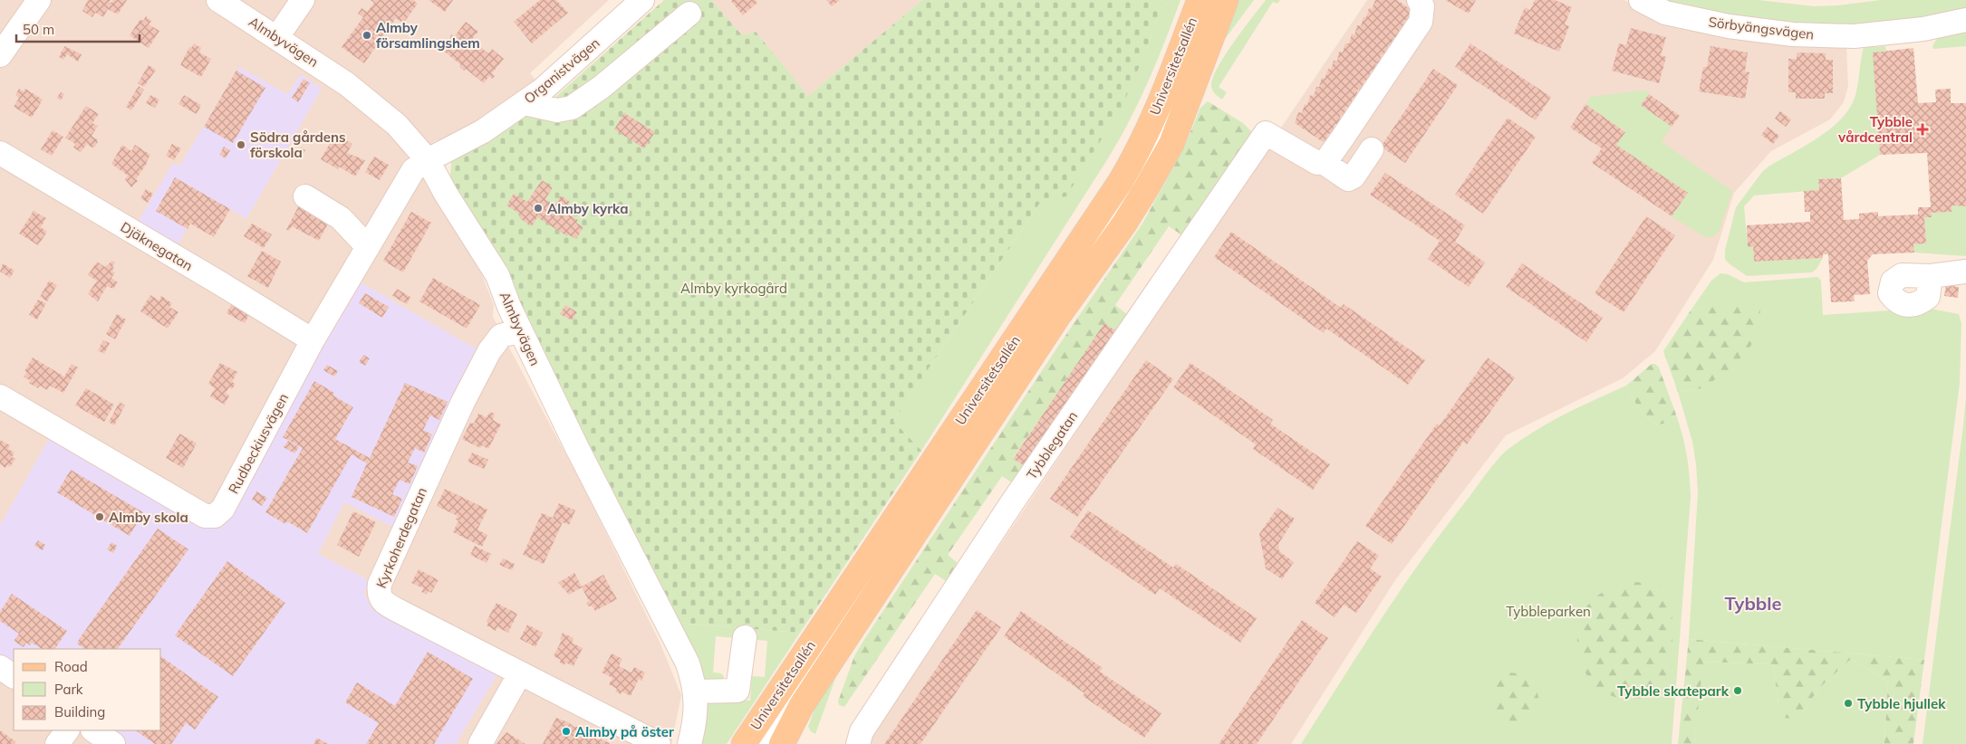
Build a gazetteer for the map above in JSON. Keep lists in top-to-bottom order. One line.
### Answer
{"streets":{"main road":["Universitetsallén"],"street":["Sörbyängsvägen","Almbyvägen","Organistvägen","Djäknegatan","Rudbeckiusvägen","Tybblegatan","Kyrkoherdegatan"]},"crossings":[["Almbyvägen","Organistvägen"],["Almbyvägen","Rudbeckiusvägen"],["Almbyvägen","Kyrkoherdegatan"],["Organistvägen","Rudbeckiusvägen"],["Djäknegatan","Rudbeckiusvägen"]],"districts":["Tybble"],"parks":["Almby kyrkogård","Tybbleparken"],"places":{"other":["Almby församlingshem","Södra gårdens förskola","Almby kyrka","Almby skola","Tybble skatepark","Tybble hjullek","Almby på öster"],"health":["Tybble vårdcentral"]},"legend":["Road","Park","Building"],"scale_bar":"50 m"}
